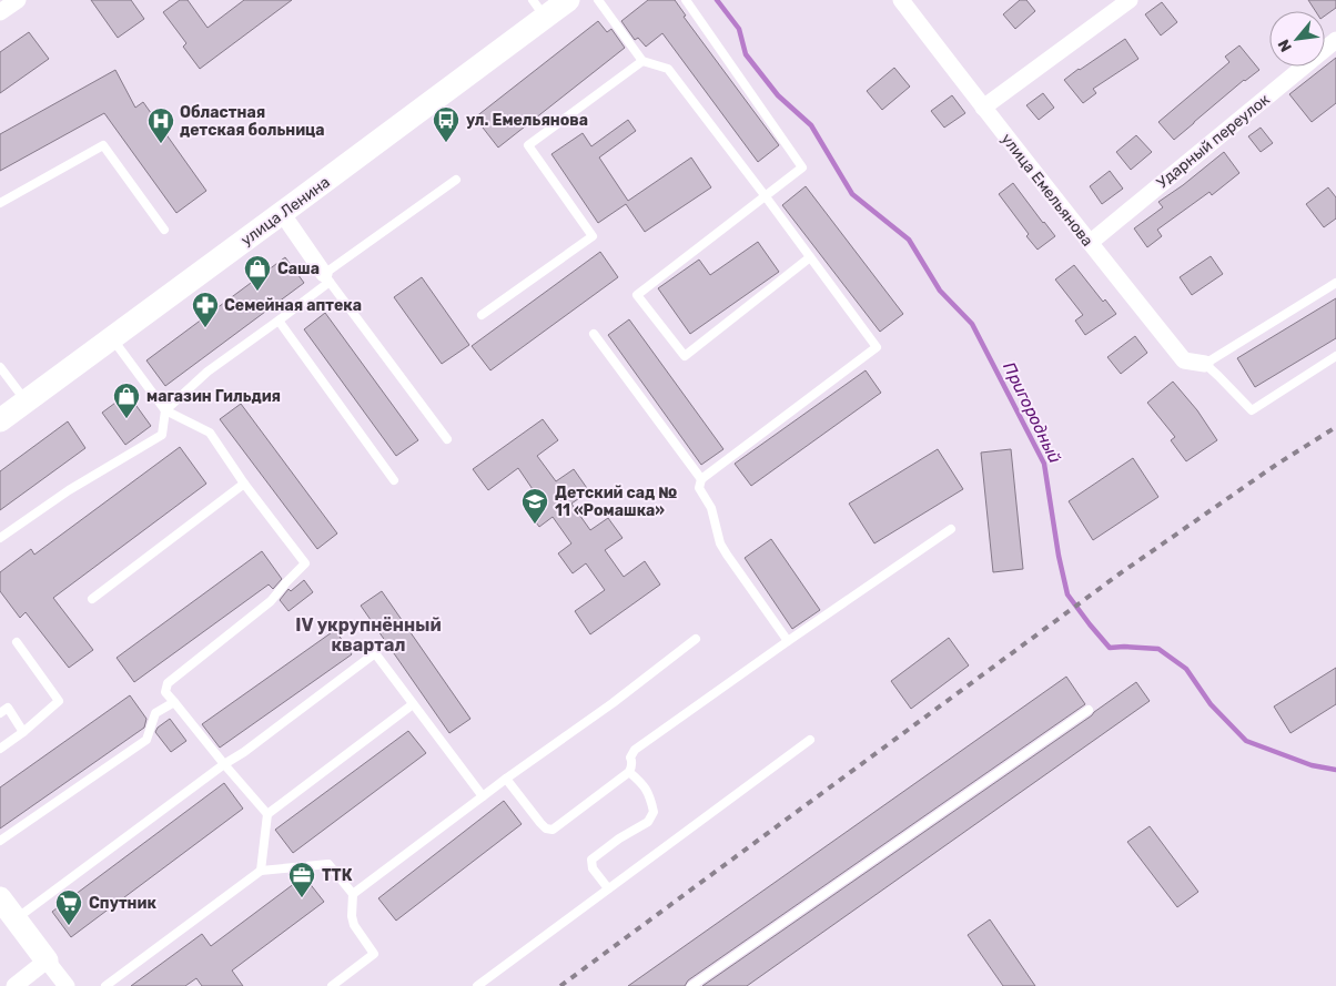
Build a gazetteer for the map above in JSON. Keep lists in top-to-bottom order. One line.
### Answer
{"streets":{"main road":["улица Ленина"],"street":["Ударный переулок","улица Емельянова"]},"crossings":[["Ударный переулок","улица Емельянова"]],"districts":["IV укрупнённый квартал"],"water":["Пригородный"],"places":{"bus stop":["ул. Емельянова"],"hospital":["Областная детская больница"],"shop":["Саша","магазин Гильдия"],"pharmacy":["Семейная аптека"],"school or university":["Детский сад № 11 «Ромашка»"],"office":["ТТК"],"supermarket":["Спутник"]},"north":"bottom left"}
